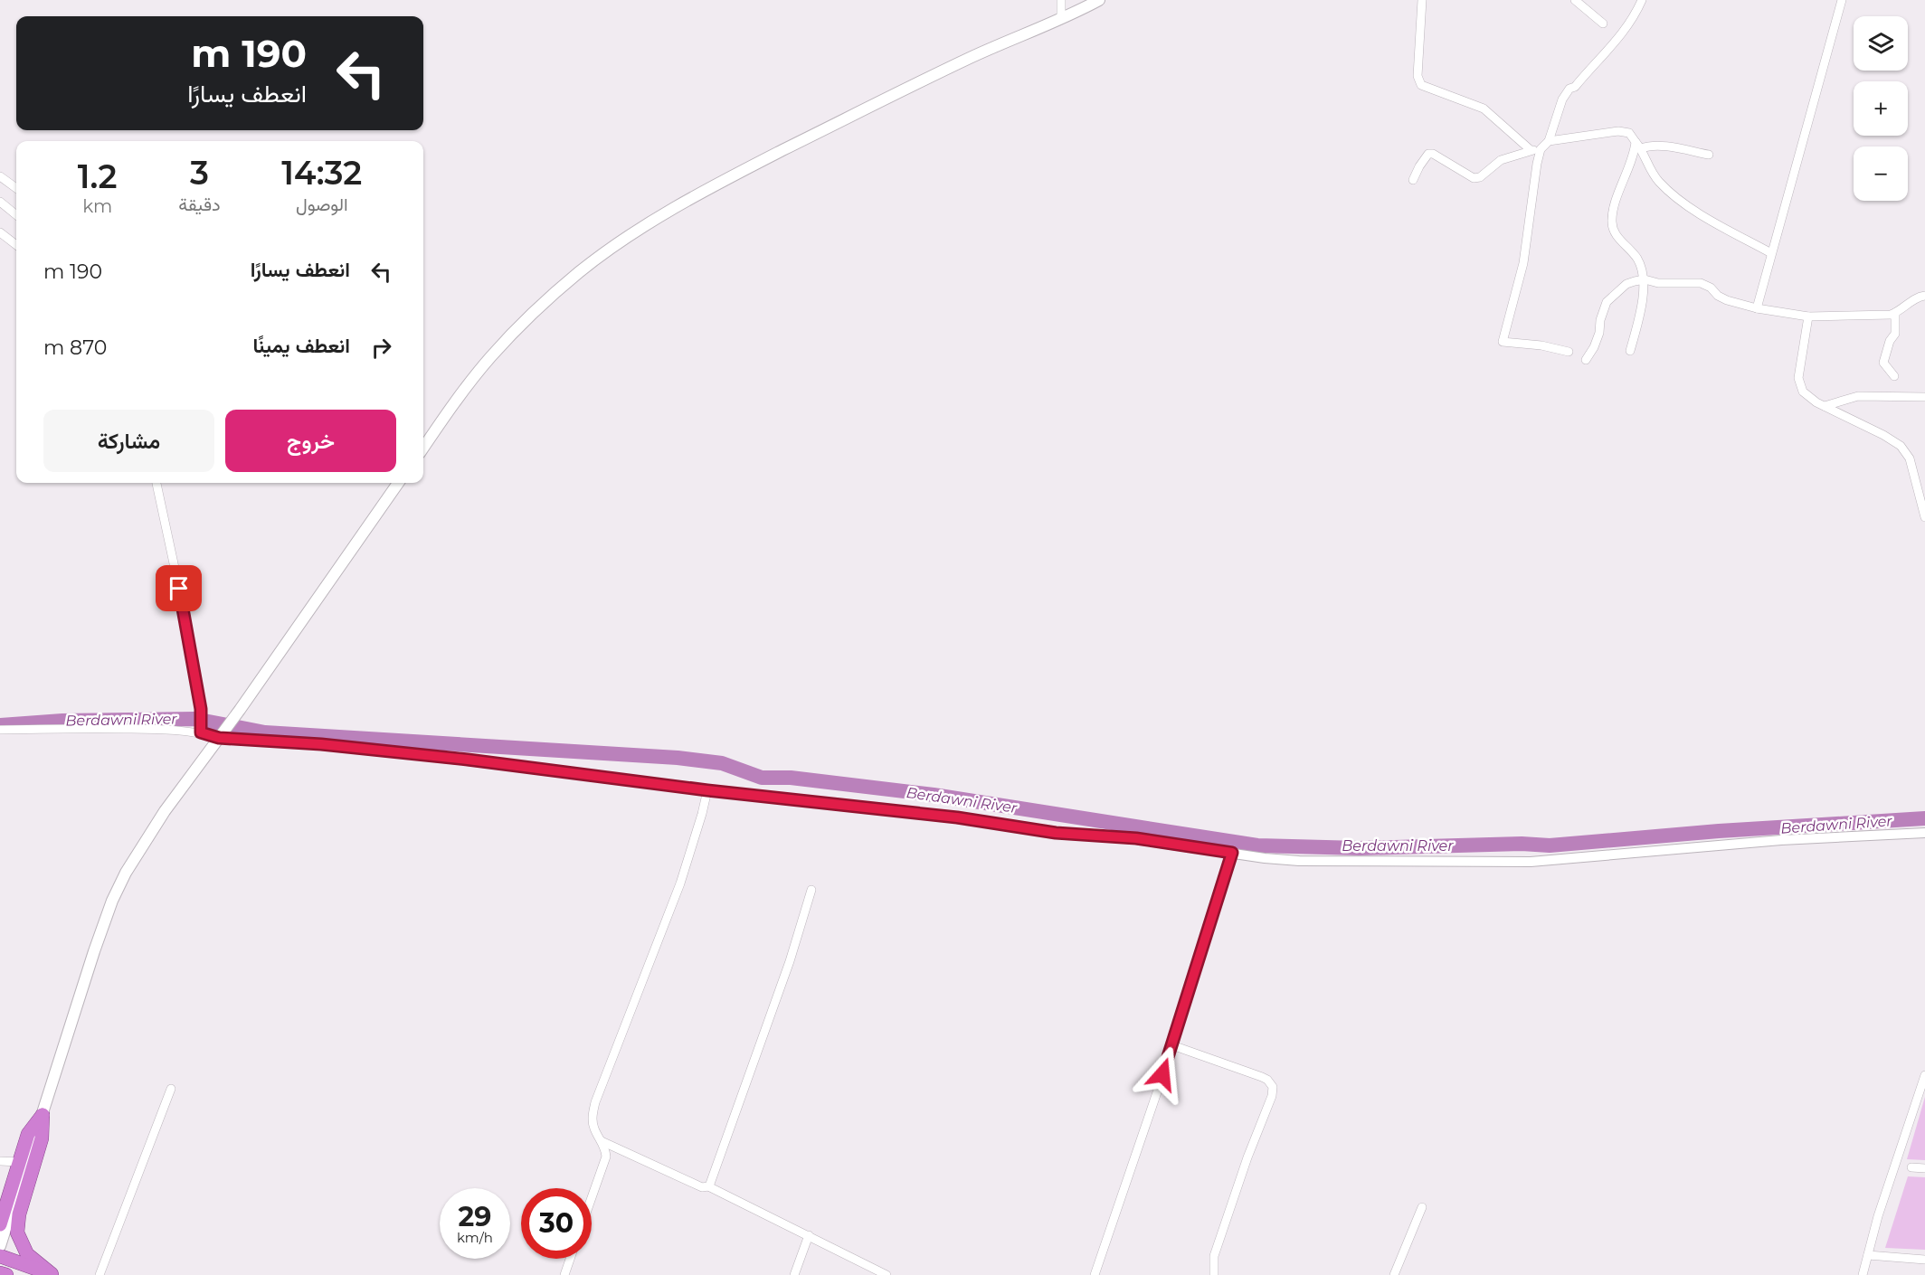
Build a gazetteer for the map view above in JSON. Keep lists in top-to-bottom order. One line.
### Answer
{"water":["Berdawni River"],"page":{"map_buttons":["+","−"],"turn":["190 m","انعطف يسارًا"],"eta":["14:32","الوصول","3","دقيقة","1.2","km"],"list":[{"name":"انعطف يسارًا","value":"190 m"},{"name":"انعطف يمينًا","value":"870 m"}],"buttons":["خروج","مشاركة"],"speed":"29 km/h","limit":"30"}}
